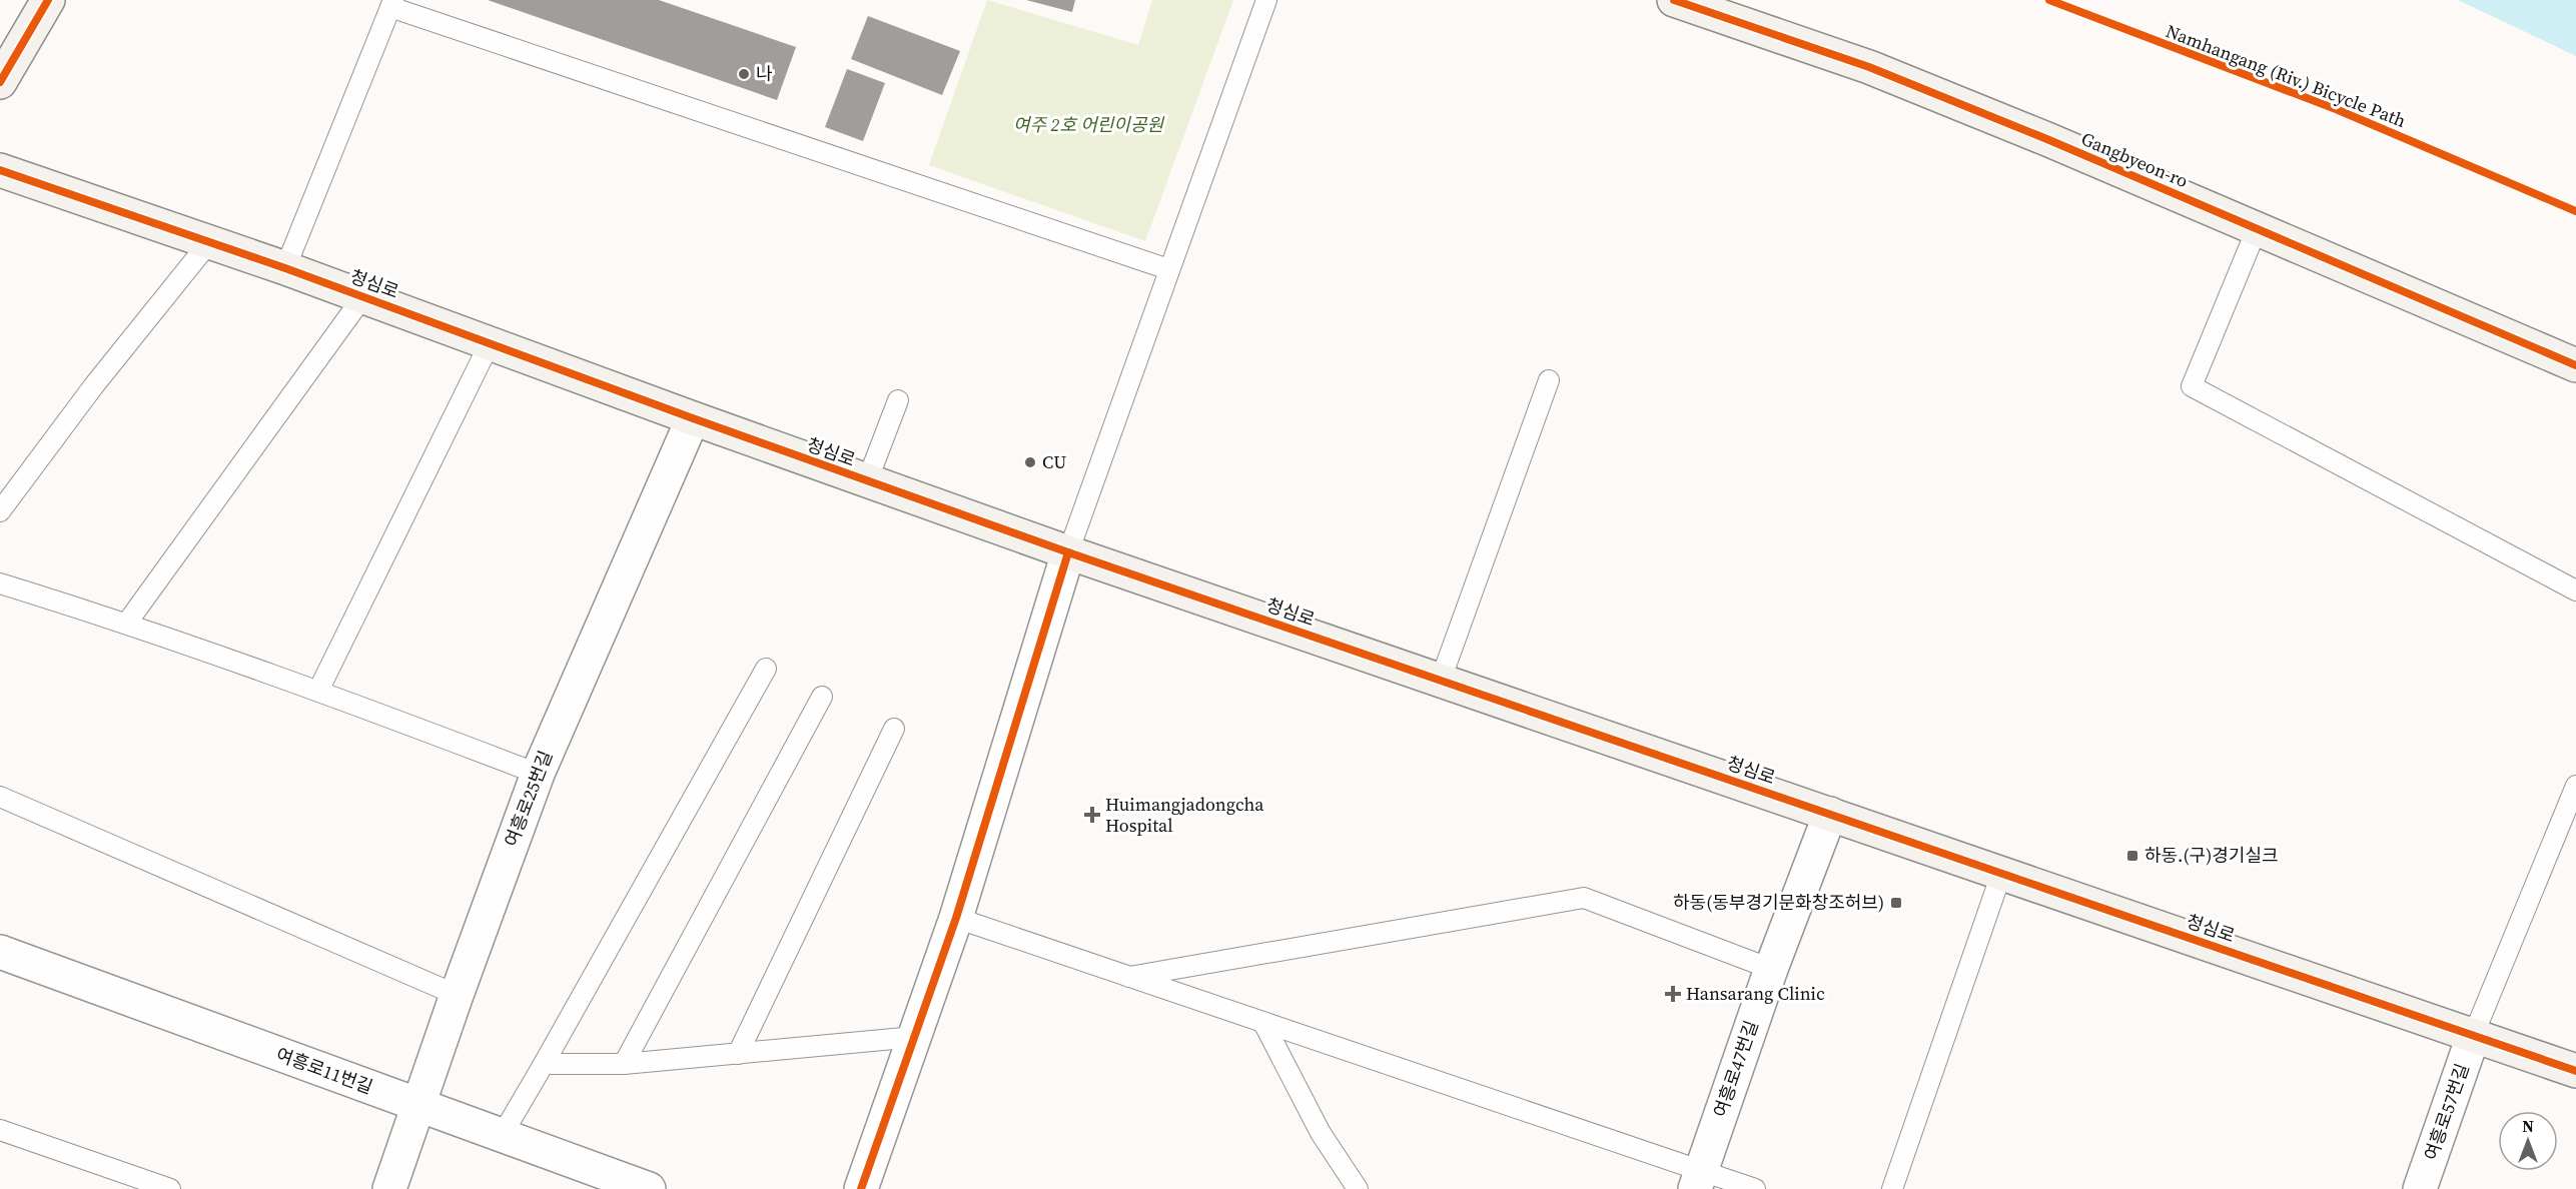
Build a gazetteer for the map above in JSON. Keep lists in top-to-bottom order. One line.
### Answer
{"streets":{"street":["Gangbyeon-ro","청심로","여흥로25번길","여흥로47번길","여흥로11번길","여흥로57번길"],"cycle path":["Namhangang (Riv.) Bicycle Path"]},"crossings":[["청심로","여흥로25번길"],["청심로","여흥로47번길"],["청심로","여흥로57번길"],["여흥로25번길","여흥로11번길"]],"parks":["여주 2호 어린이공원"],"places":{"other":["나","CU"],"health":["Huimangjadongcha Hospital","Hansarang Clinic"],"transit":["하동.(구)경기실크","하동(동부경기문화창조허브)"]},"north":"top"}
